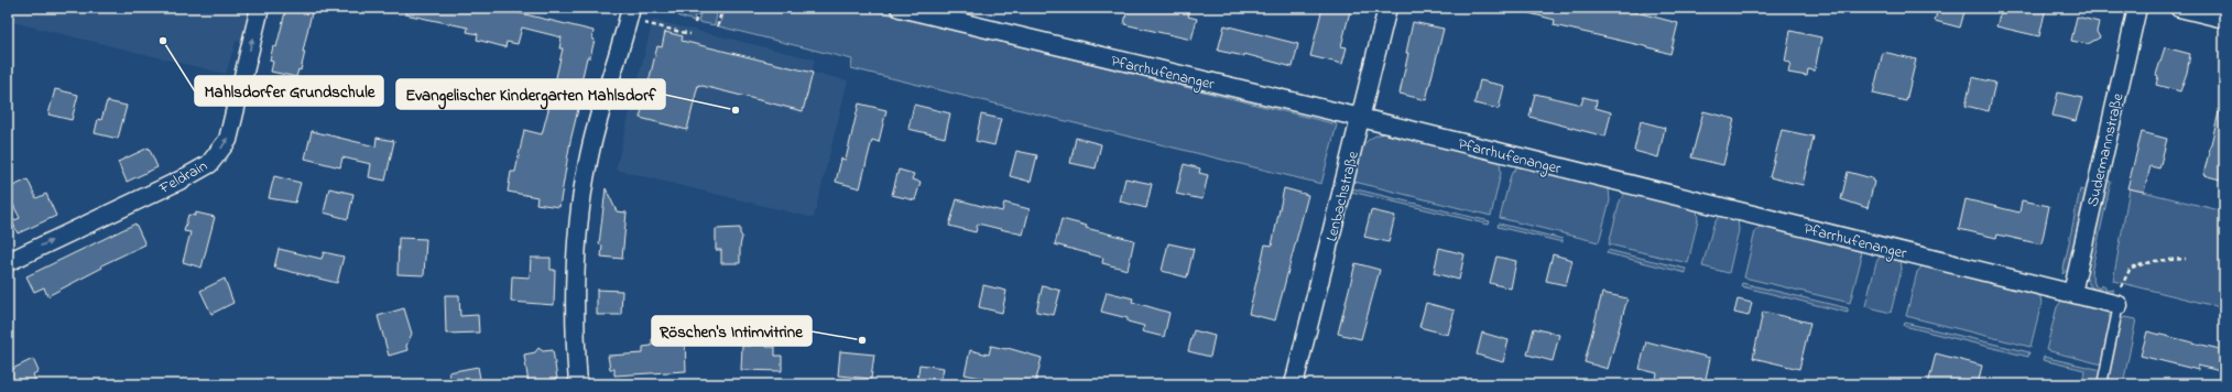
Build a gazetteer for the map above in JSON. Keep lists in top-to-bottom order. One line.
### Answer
{"streets":{"street":["Pfarrhufenanger","Sudermannstraße","Feldrain","Lenbachstraße"]},"crossings":[["Pfarrhufenanger","Sudermannstraße"],["Pfarrhufenanger","Lenbachstraße"]],"one_way":["Feldrain"],"places":["Mahlsdorfer Grundschule","Evangelischer Kindergarten Mahlsdorf","Röschen's Intimvitrine"]}
